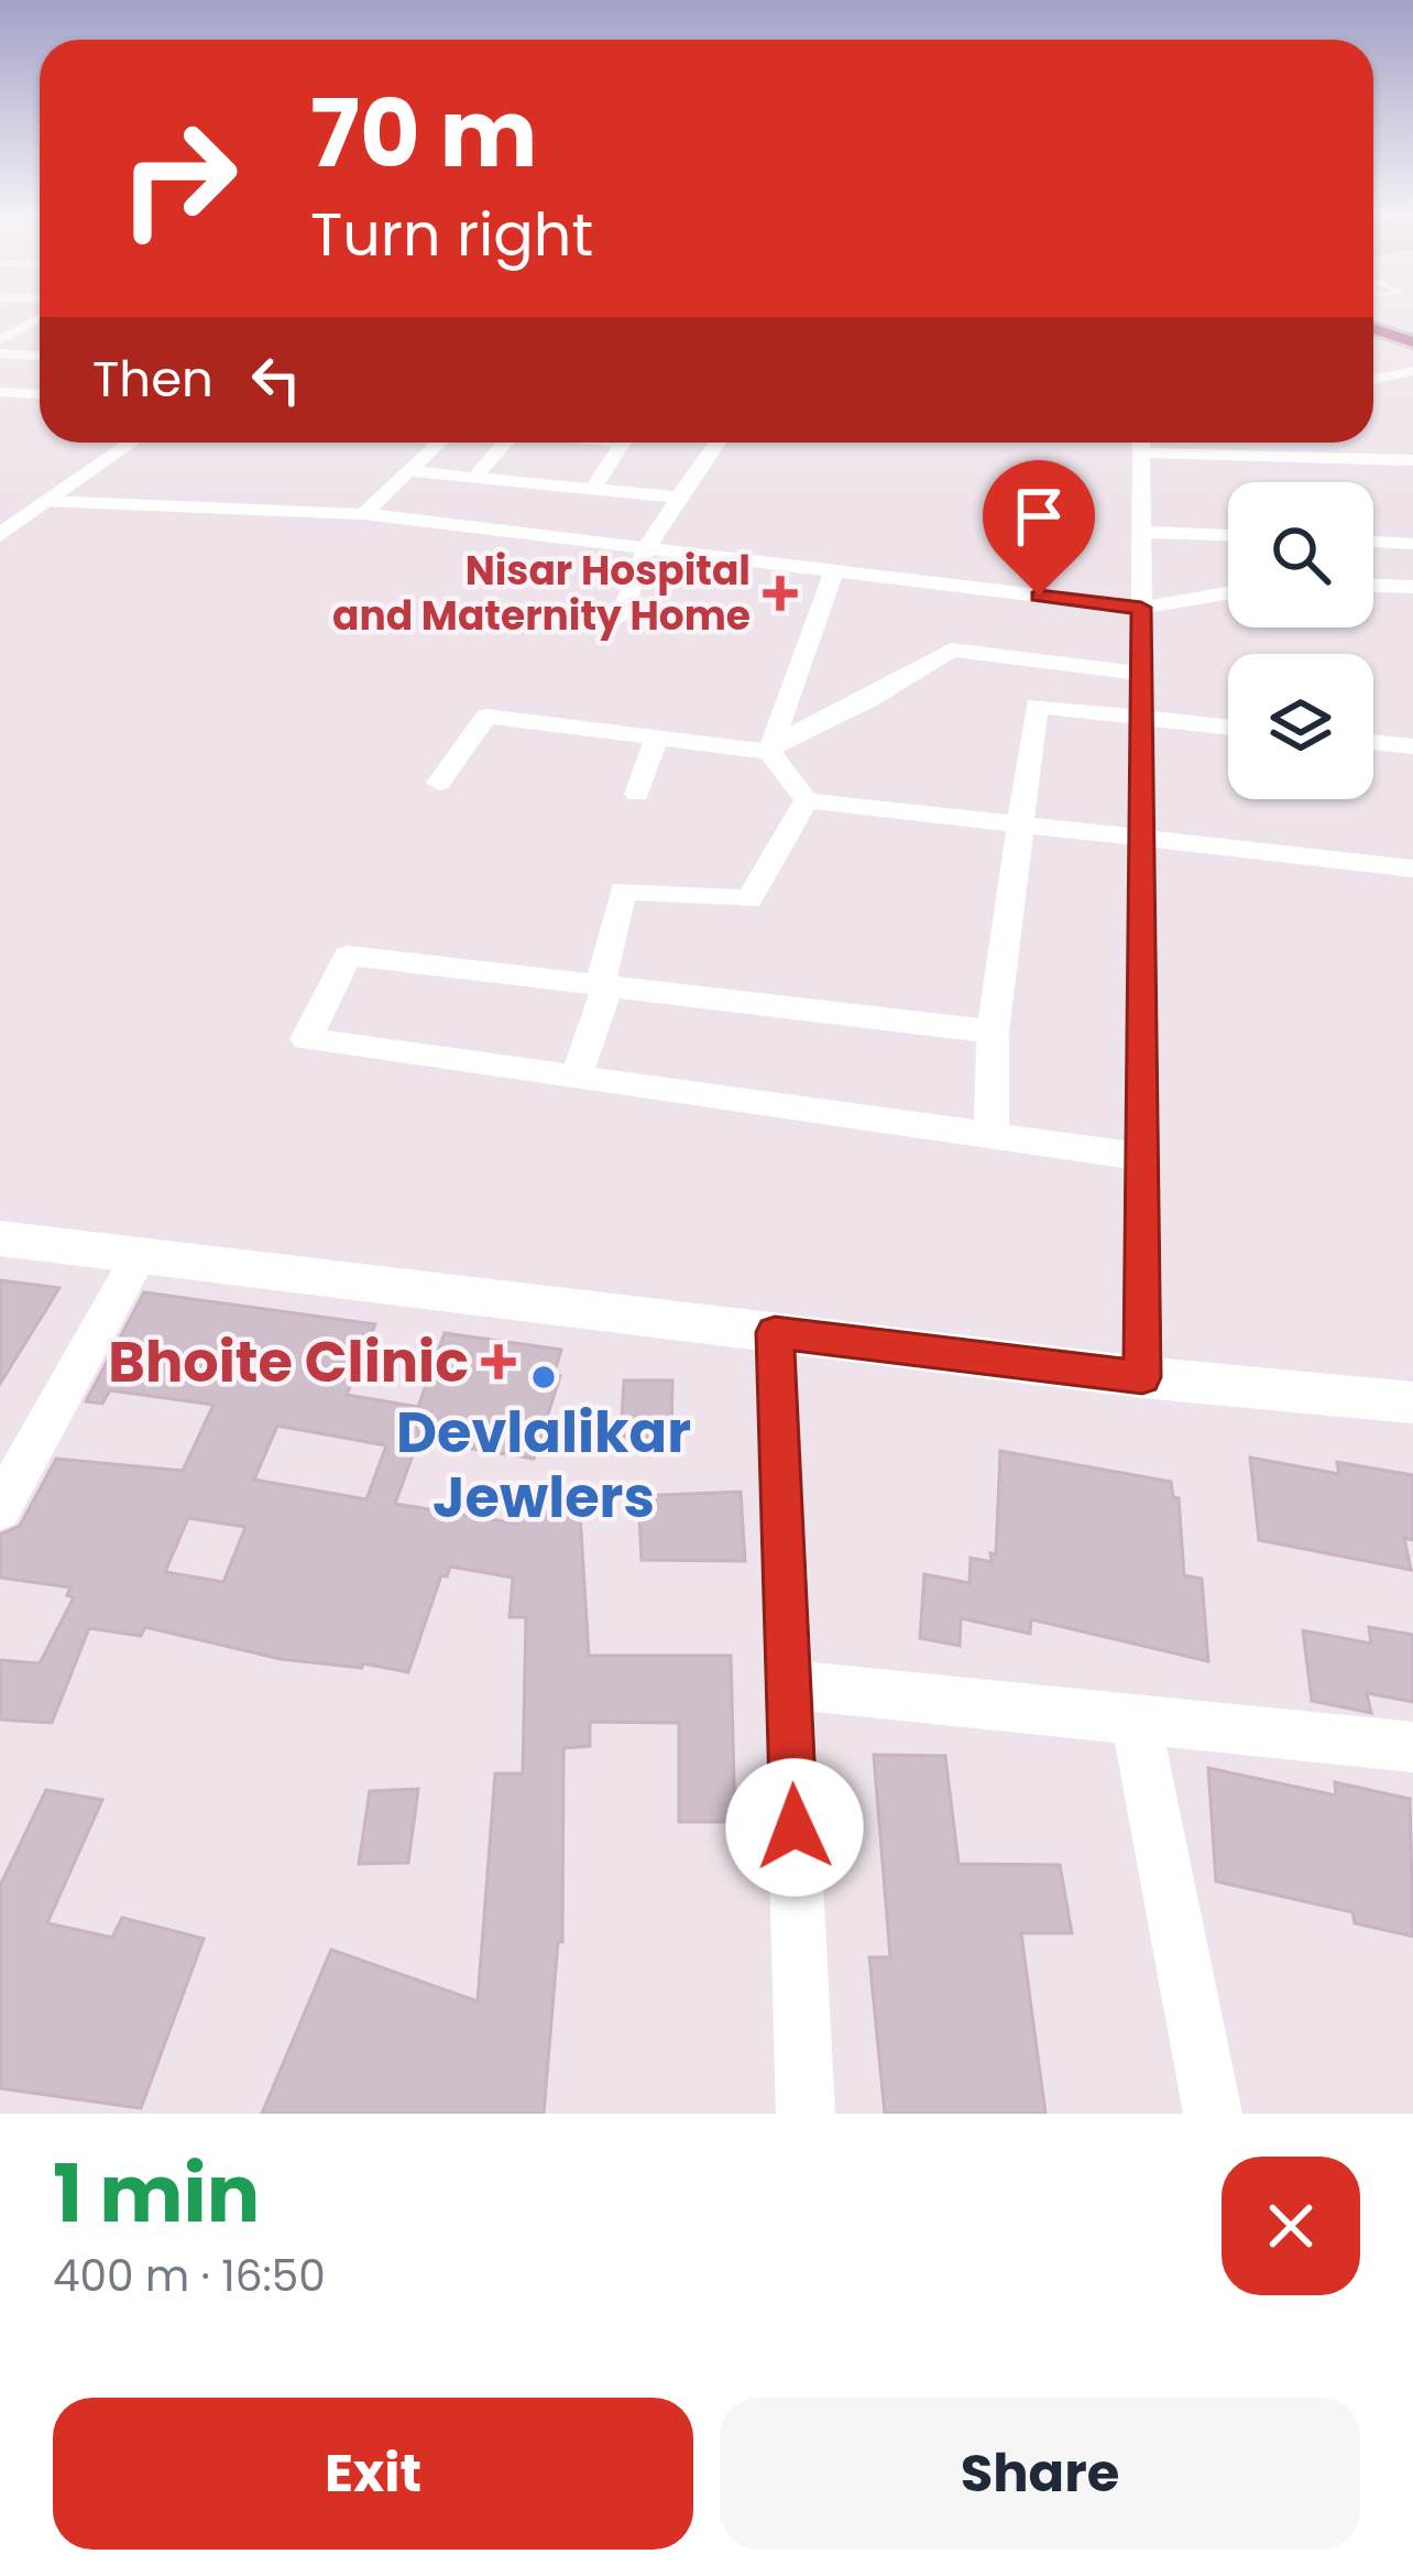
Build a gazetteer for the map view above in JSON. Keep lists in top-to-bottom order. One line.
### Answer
{"places":{"health":["Nisar Hospital and Maternity Home","Bhoite Clinic"],"other":["Devlalikar Jewlers"]},"page":{"turn":["70 m","Turn right"],"then":"Then","heading":["1 min","400 m · 16:50"],"buttons":["Exit","Share"]}}
